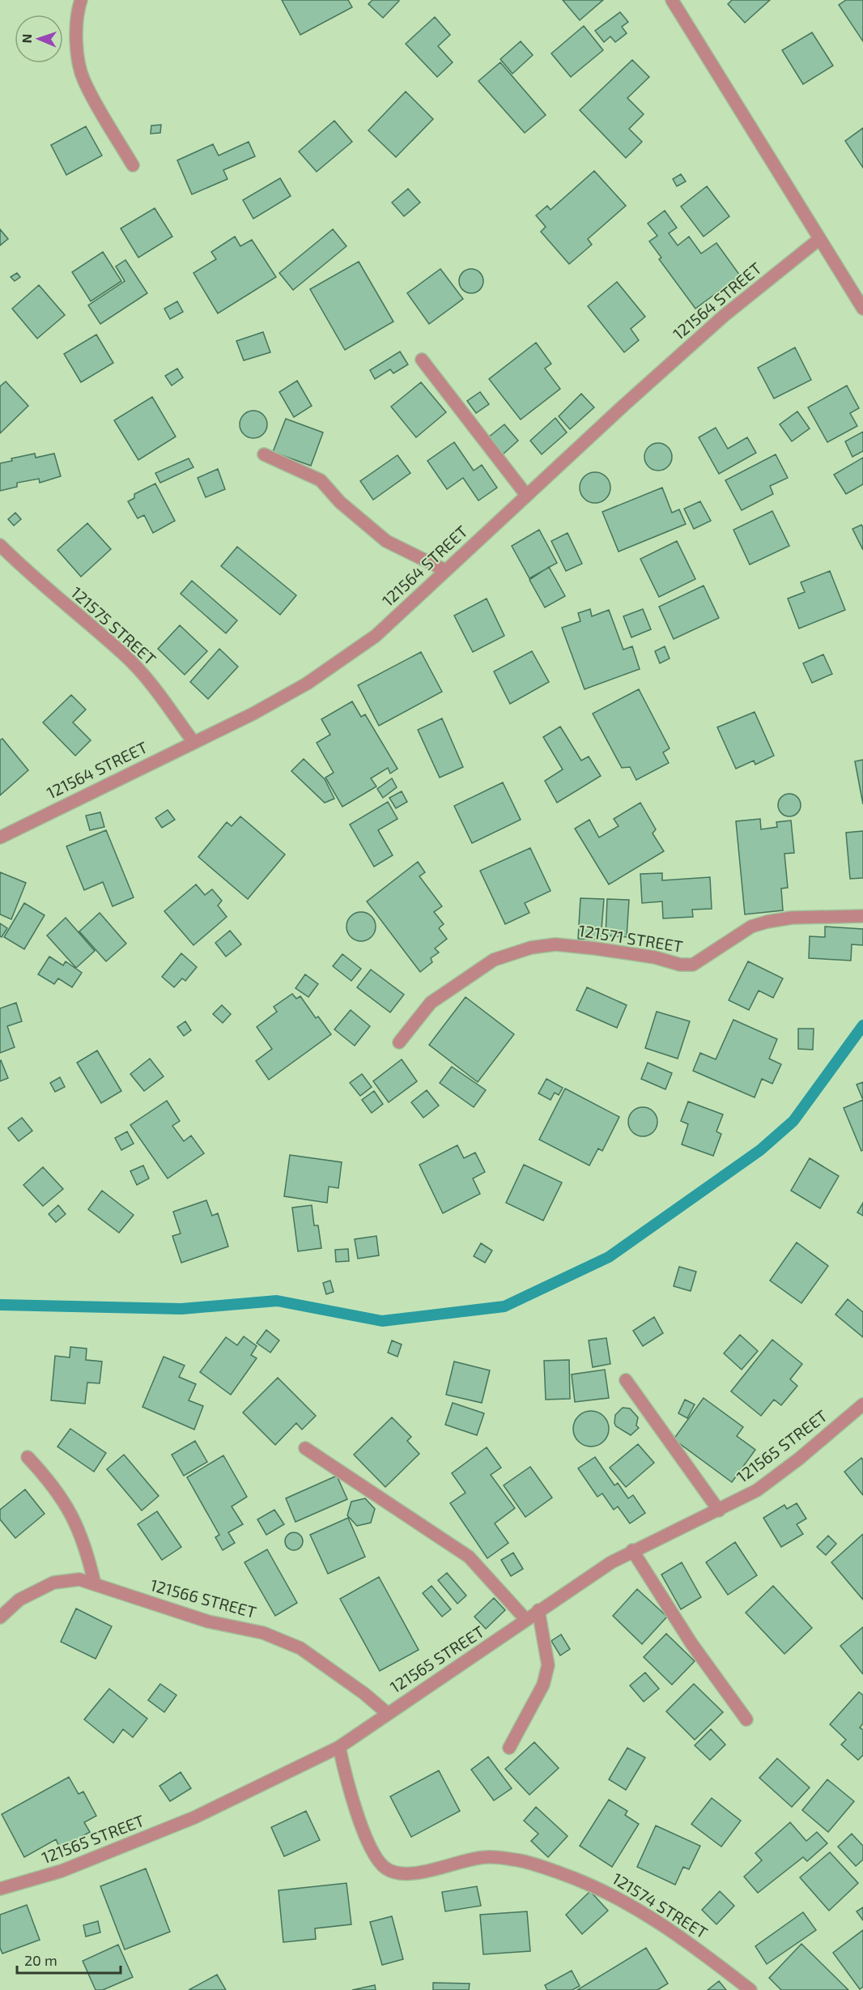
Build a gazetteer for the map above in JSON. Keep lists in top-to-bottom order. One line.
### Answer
{"streets":{"street":["121564 STREET","121575 STREET","121571 STREET","121565 STREET","121566 STREET","121574 STREET"]},"crossings":[["121564 STREET","121575 STREET"],["121565 STREET","121566 STREET"],["121565 STREET","121574 STREET"]],"scale_bar":"20 m","north":"left"}
